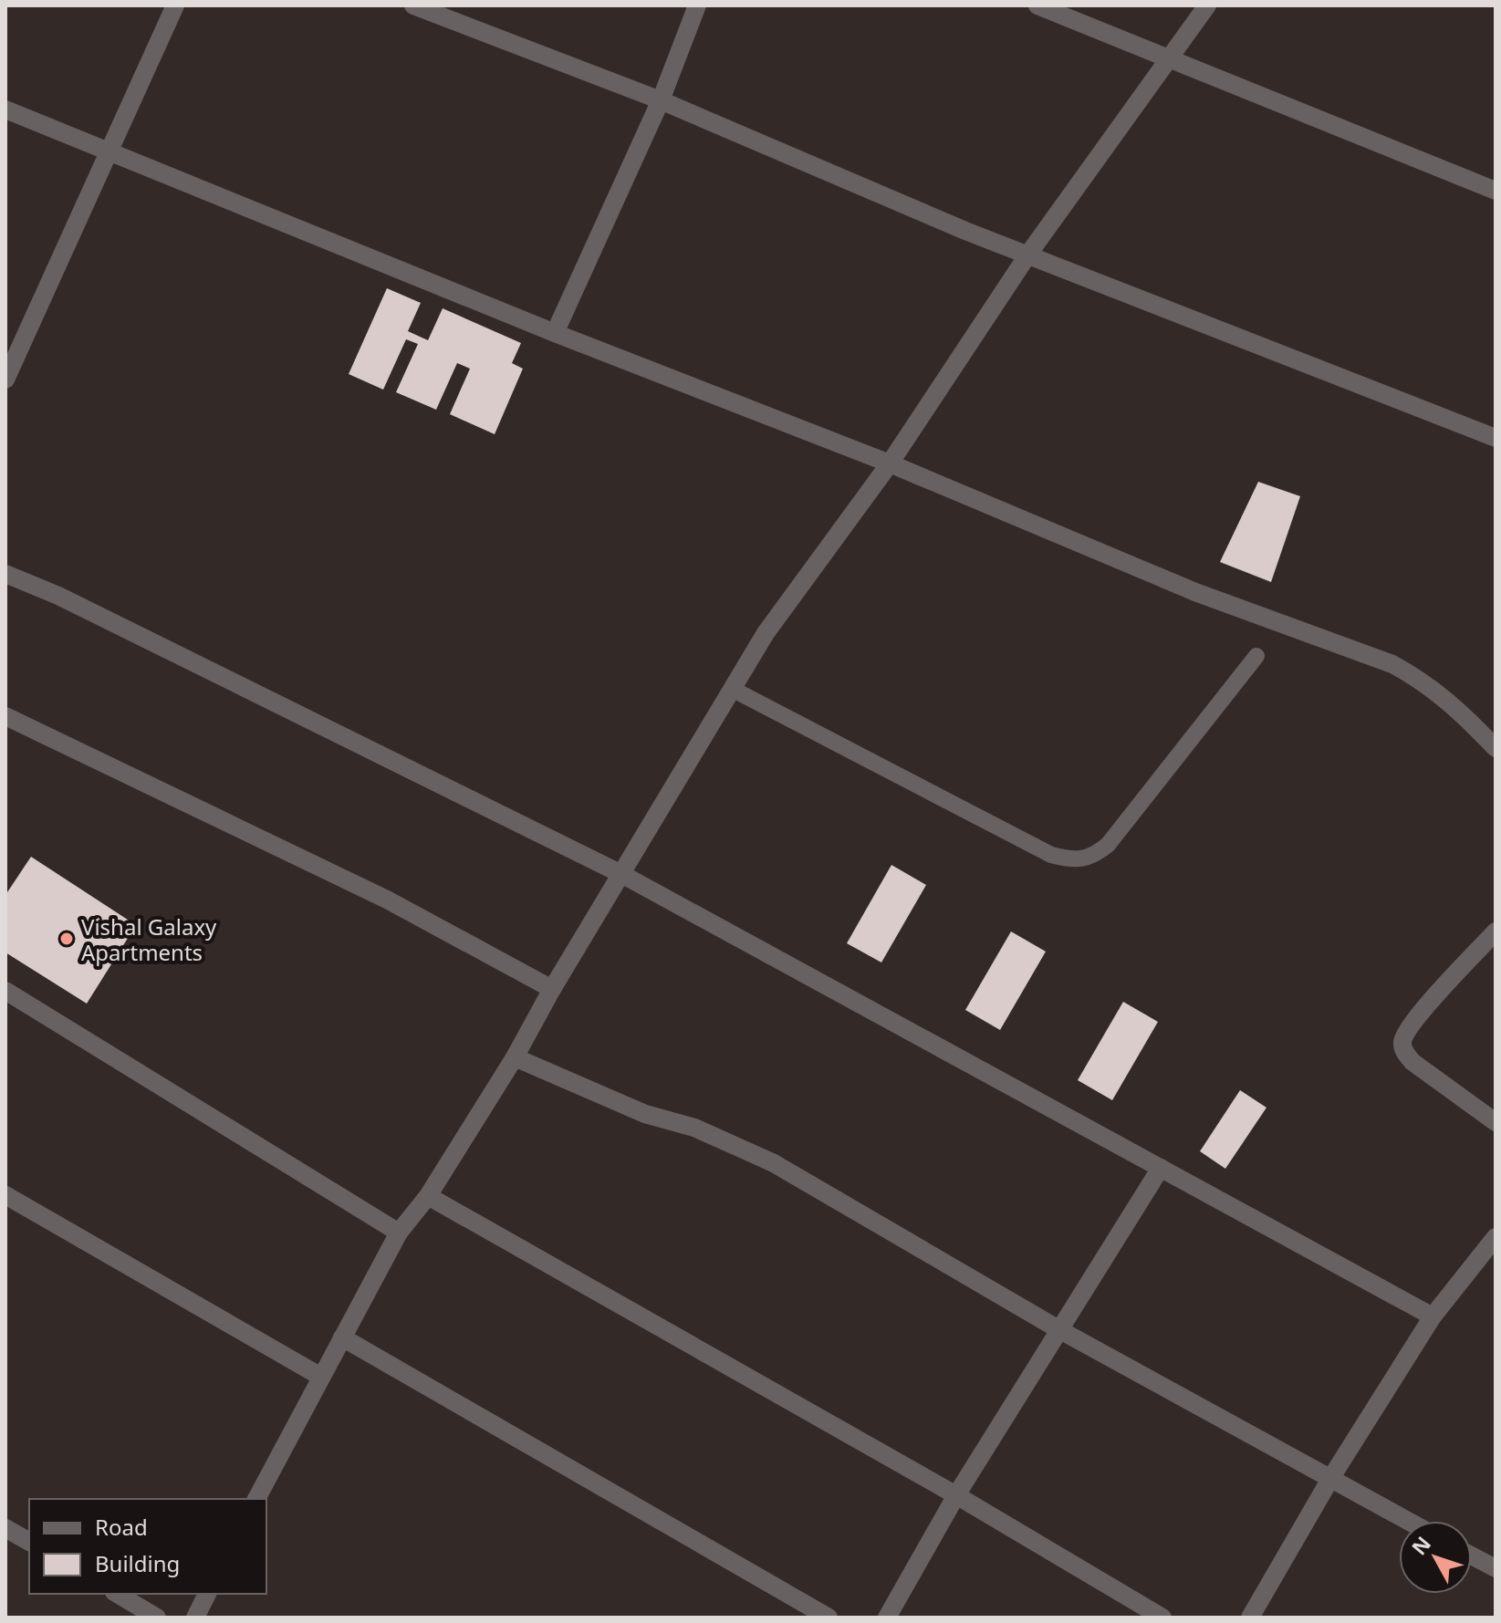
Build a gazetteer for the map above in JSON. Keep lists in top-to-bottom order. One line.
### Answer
{"places":["Vishal Galaxy Apartments"],"legend":["Road","Building"],"north":"top left"}
